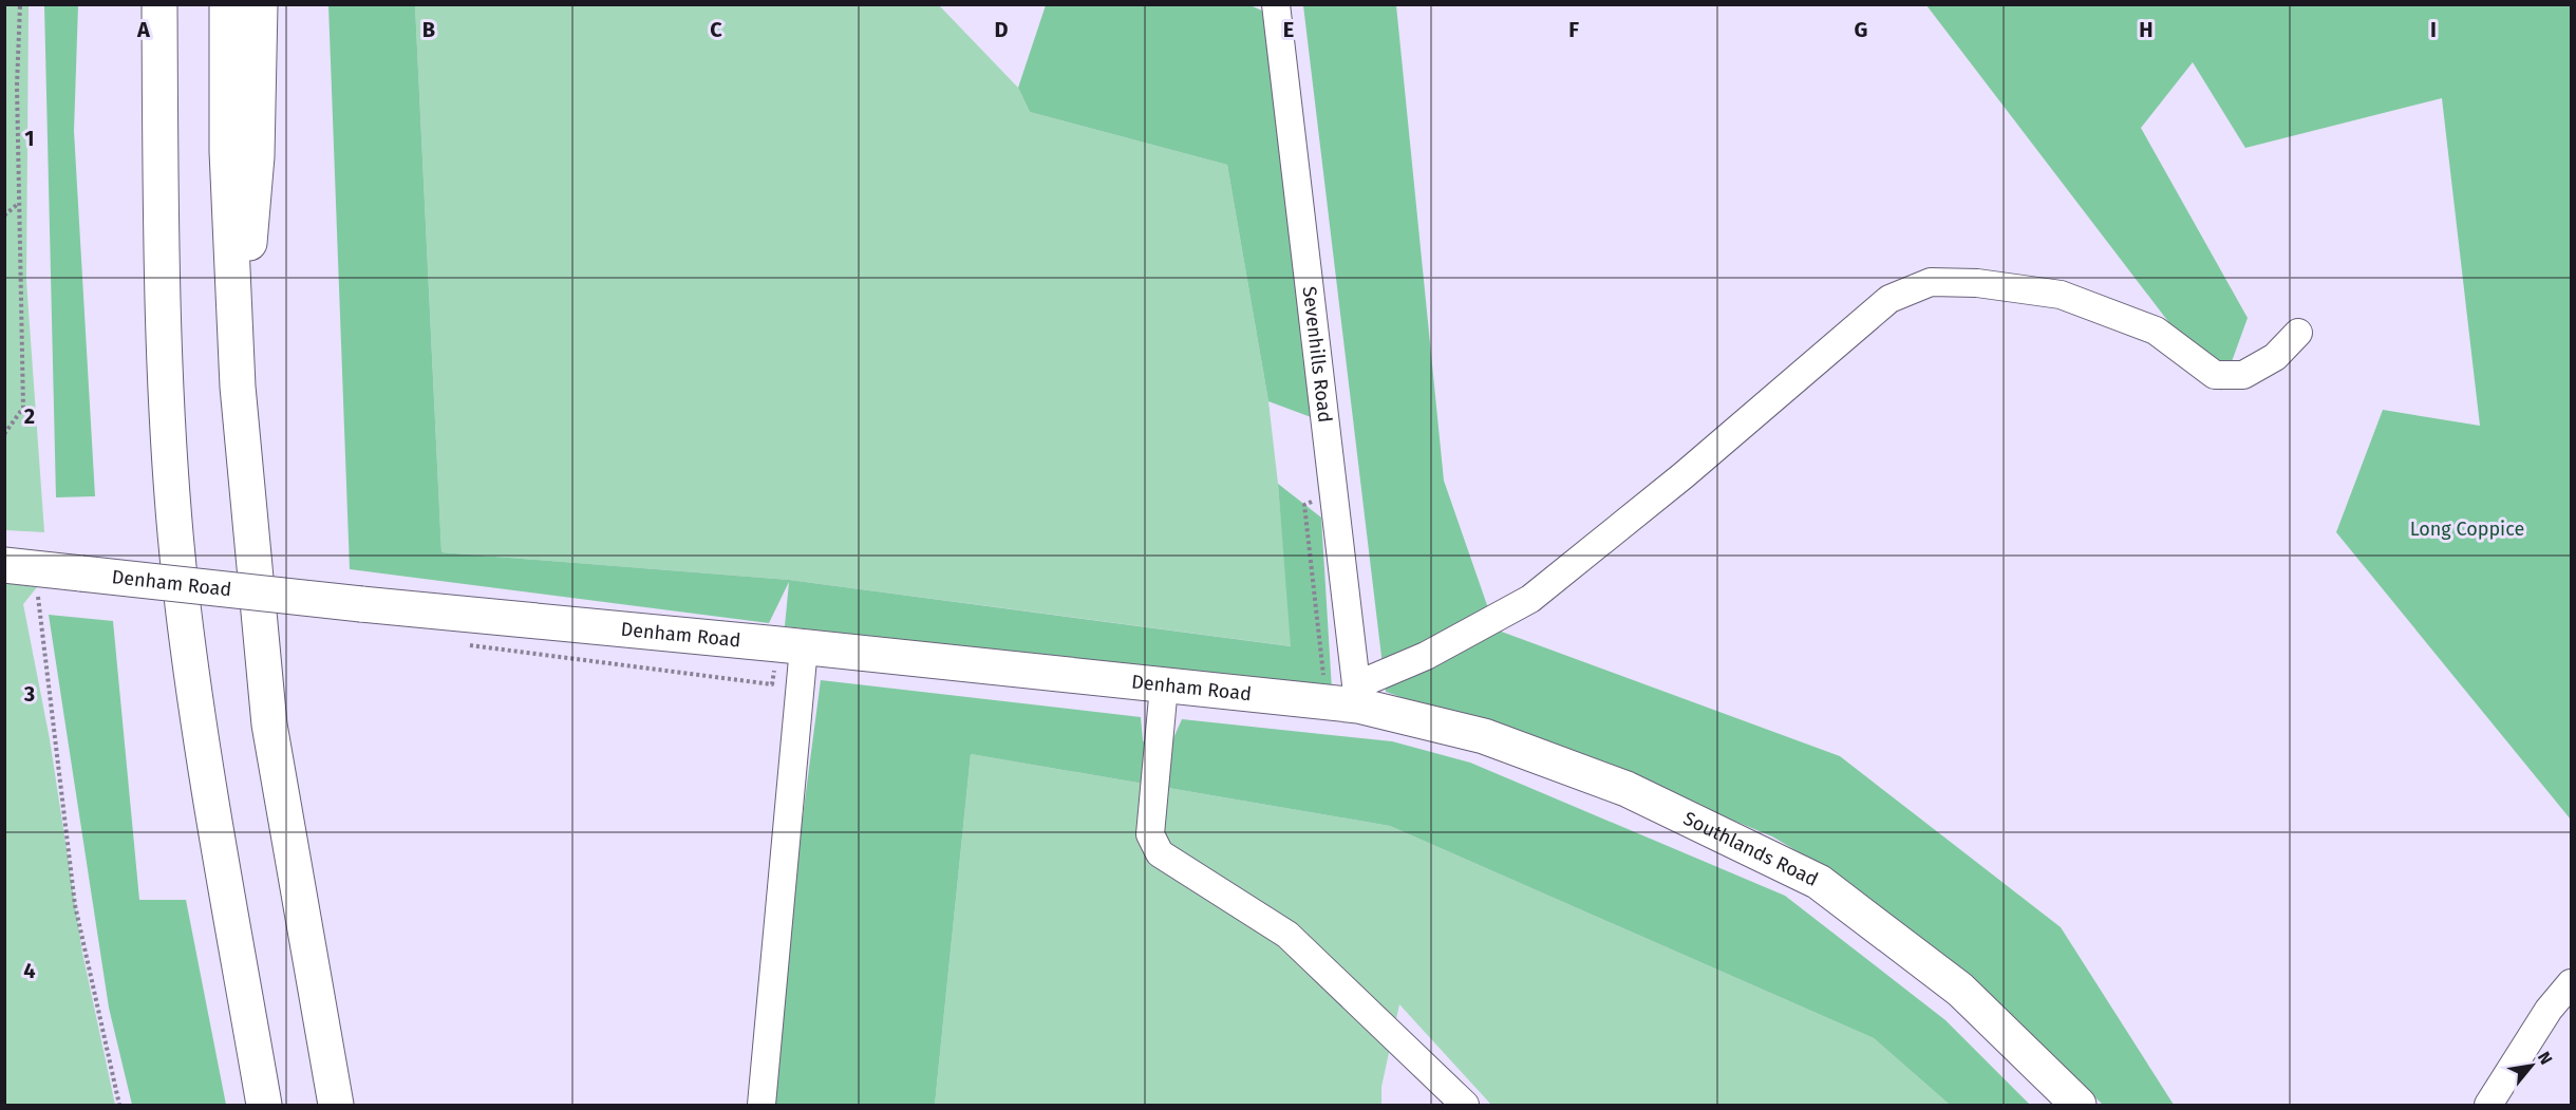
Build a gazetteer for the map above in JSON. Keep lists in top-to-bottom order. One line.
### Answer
{"streets":{"main road":["Denham Road","Southlands Road"],"street":["Sevenhills Road"]},"crossings":[["Sevenhills Road","Denham Road"],["Sevenhills Road","Southlands Road"],["Denham Road","Southlands Road"]],"parks":["Long Coppice"],"north":"top right","grid":{"columns":["A","B","C","D","E","F","G","H","I"],"rows":["1","2","3","4"]}}
